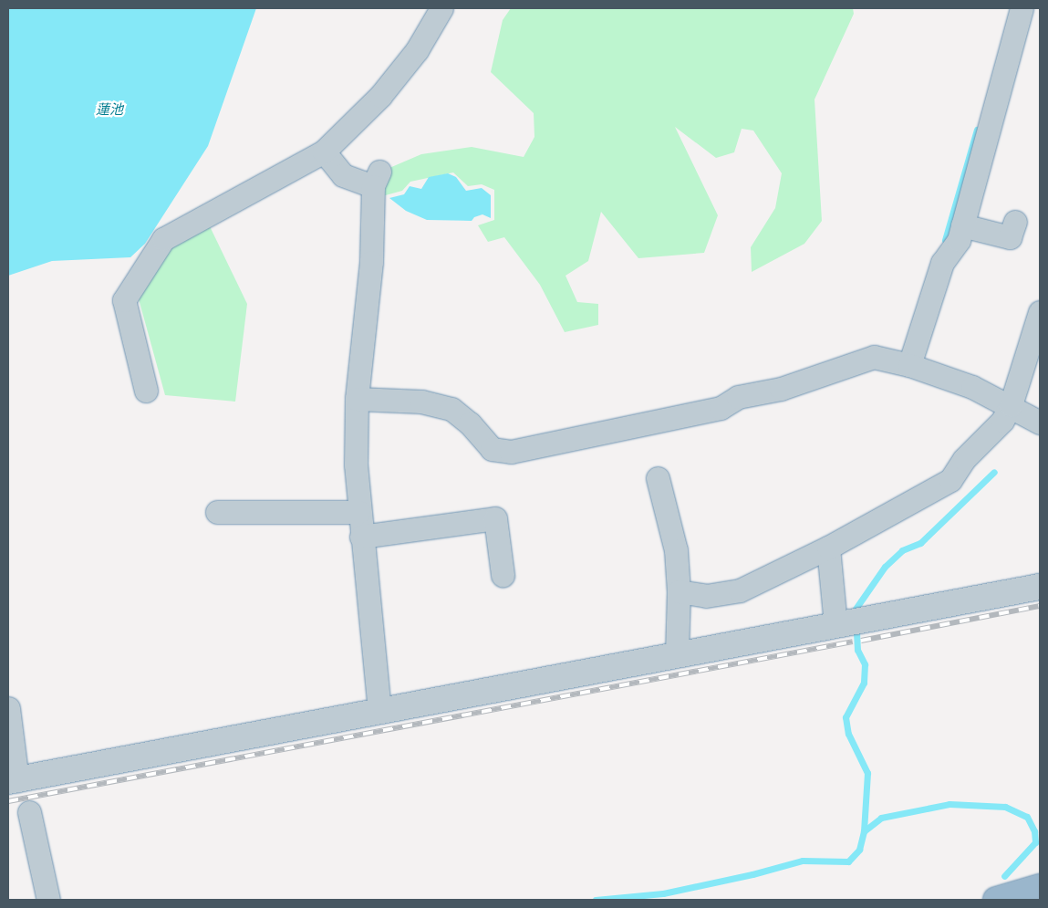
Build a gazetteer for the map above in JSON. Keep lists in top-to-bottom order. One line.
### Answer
{"water":["蓮池"]}
